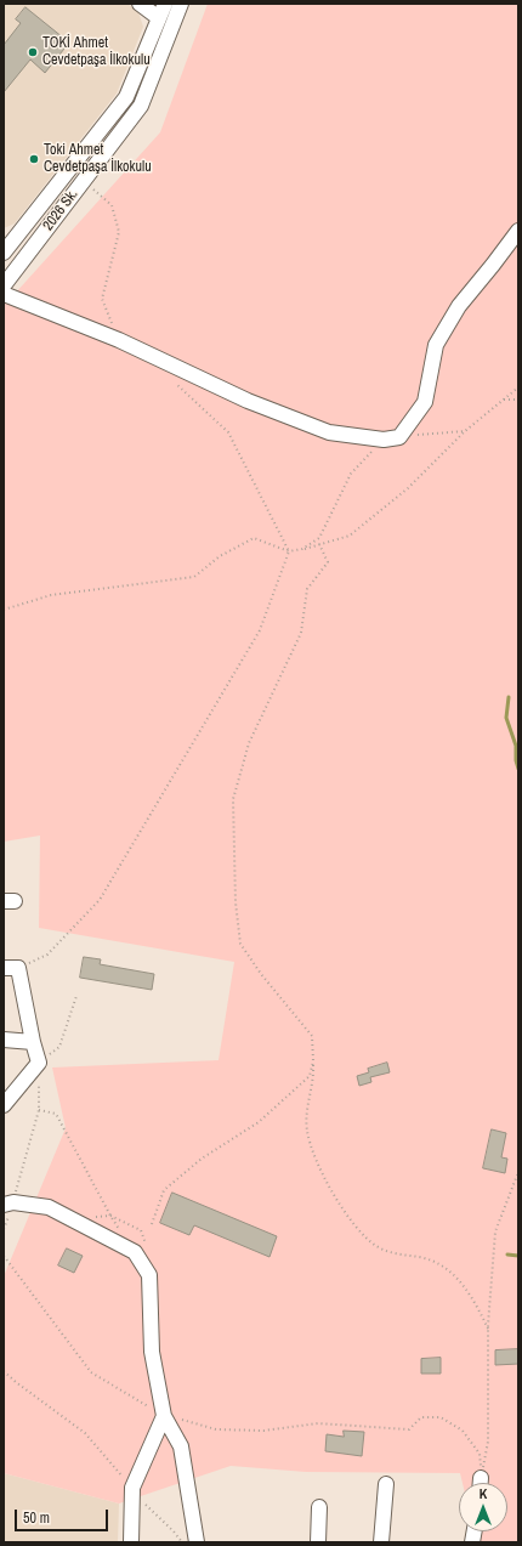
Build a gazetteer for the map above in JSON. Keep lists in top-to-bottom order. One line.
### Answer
{"streets":{"street":["2026 Sk."]},"places":["TOKİ Ahmet Cevdetpaşa İlkokulu","Toki Ahmet Cevdetpaşa İlkokulu"],"scale_bar":"50 m","north":"top"}
